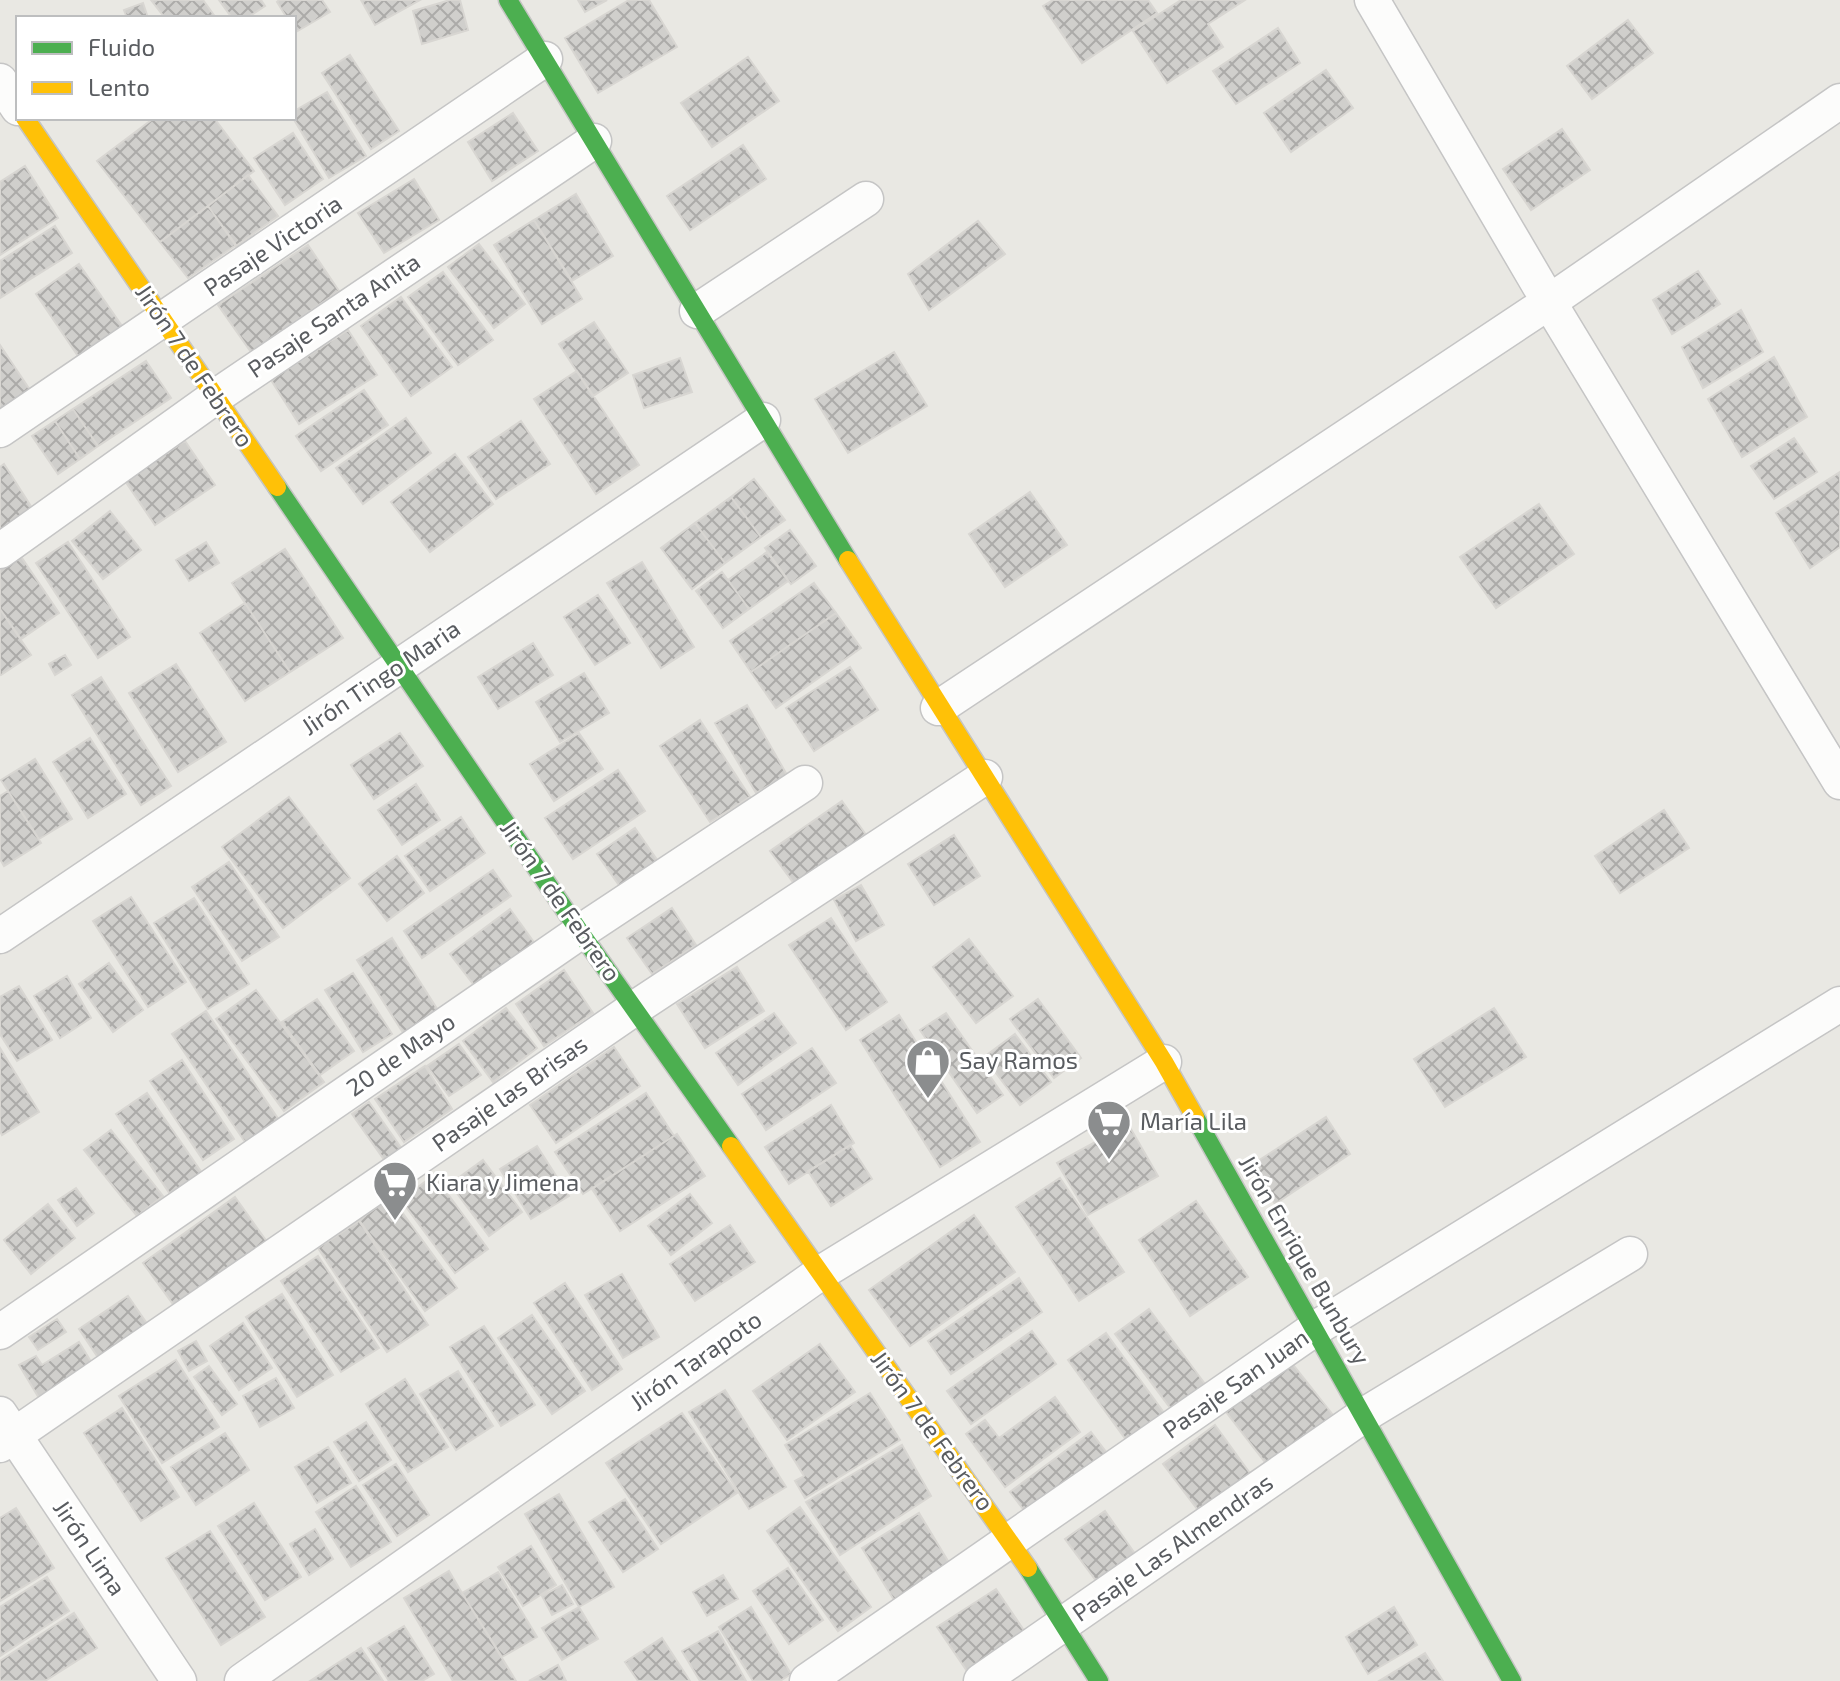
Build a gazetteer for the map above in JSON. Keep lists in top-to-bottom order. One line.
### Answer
{"streets":{"street":["Pasaje Victoria","Pasaje Santa Anita","Jirón 7 de Febrero","Jirón Tingo Maria","20 de Mayo","Pasaje las Brisas","Jirón Enrique Bunbury","Jirón Tarapoto","Pasaje San Juan","Jirón Lima","Pasaje Las Almendras"]},"crossings":[["Pasaje Victoria","Jirón 7 de Febrero"],["Pasaje Victoria","Jirón Enrique Bunbury"],["Pasaje Santa Anita","Jirón 7 de Febrero"],["Pasaje Santa Anita","Jirón Enrique Bunbury"],["Jirón 7 de Febrero","Jirón Tingo Maria"],["Jirón 7 de Febrero","20 de Mayo"],["Jirón 7 de Febrero","Pasaje las Brisas"],["Jirón 7 de Febrero","Jirón Tarapoto"],["Jirón 7 de Febrero","Pasaje San Juan"],["Jirón 7 de Febrero","Pasaje Las Almendras"],["Jirón Tingo Maria","Jirón Enrique Bunbury"],["Pasaje las Brisas","Jirón Enrique Bunbury"],["Pasaje las Brisas","Jirón Lima"],["Jirón Enrique Bunbury","Jirón Tarapoto"],["Jirón Enrique Bunbury","Pasaje San Juan"],["Jirón Enrique Bunbury","Pasaje Las Almendras"]],"places":{"shop":["Say Ramos"],"supermarket":["María Lila","Kiara y Jimena"]},"legend":["Fluido","Lento"]}
